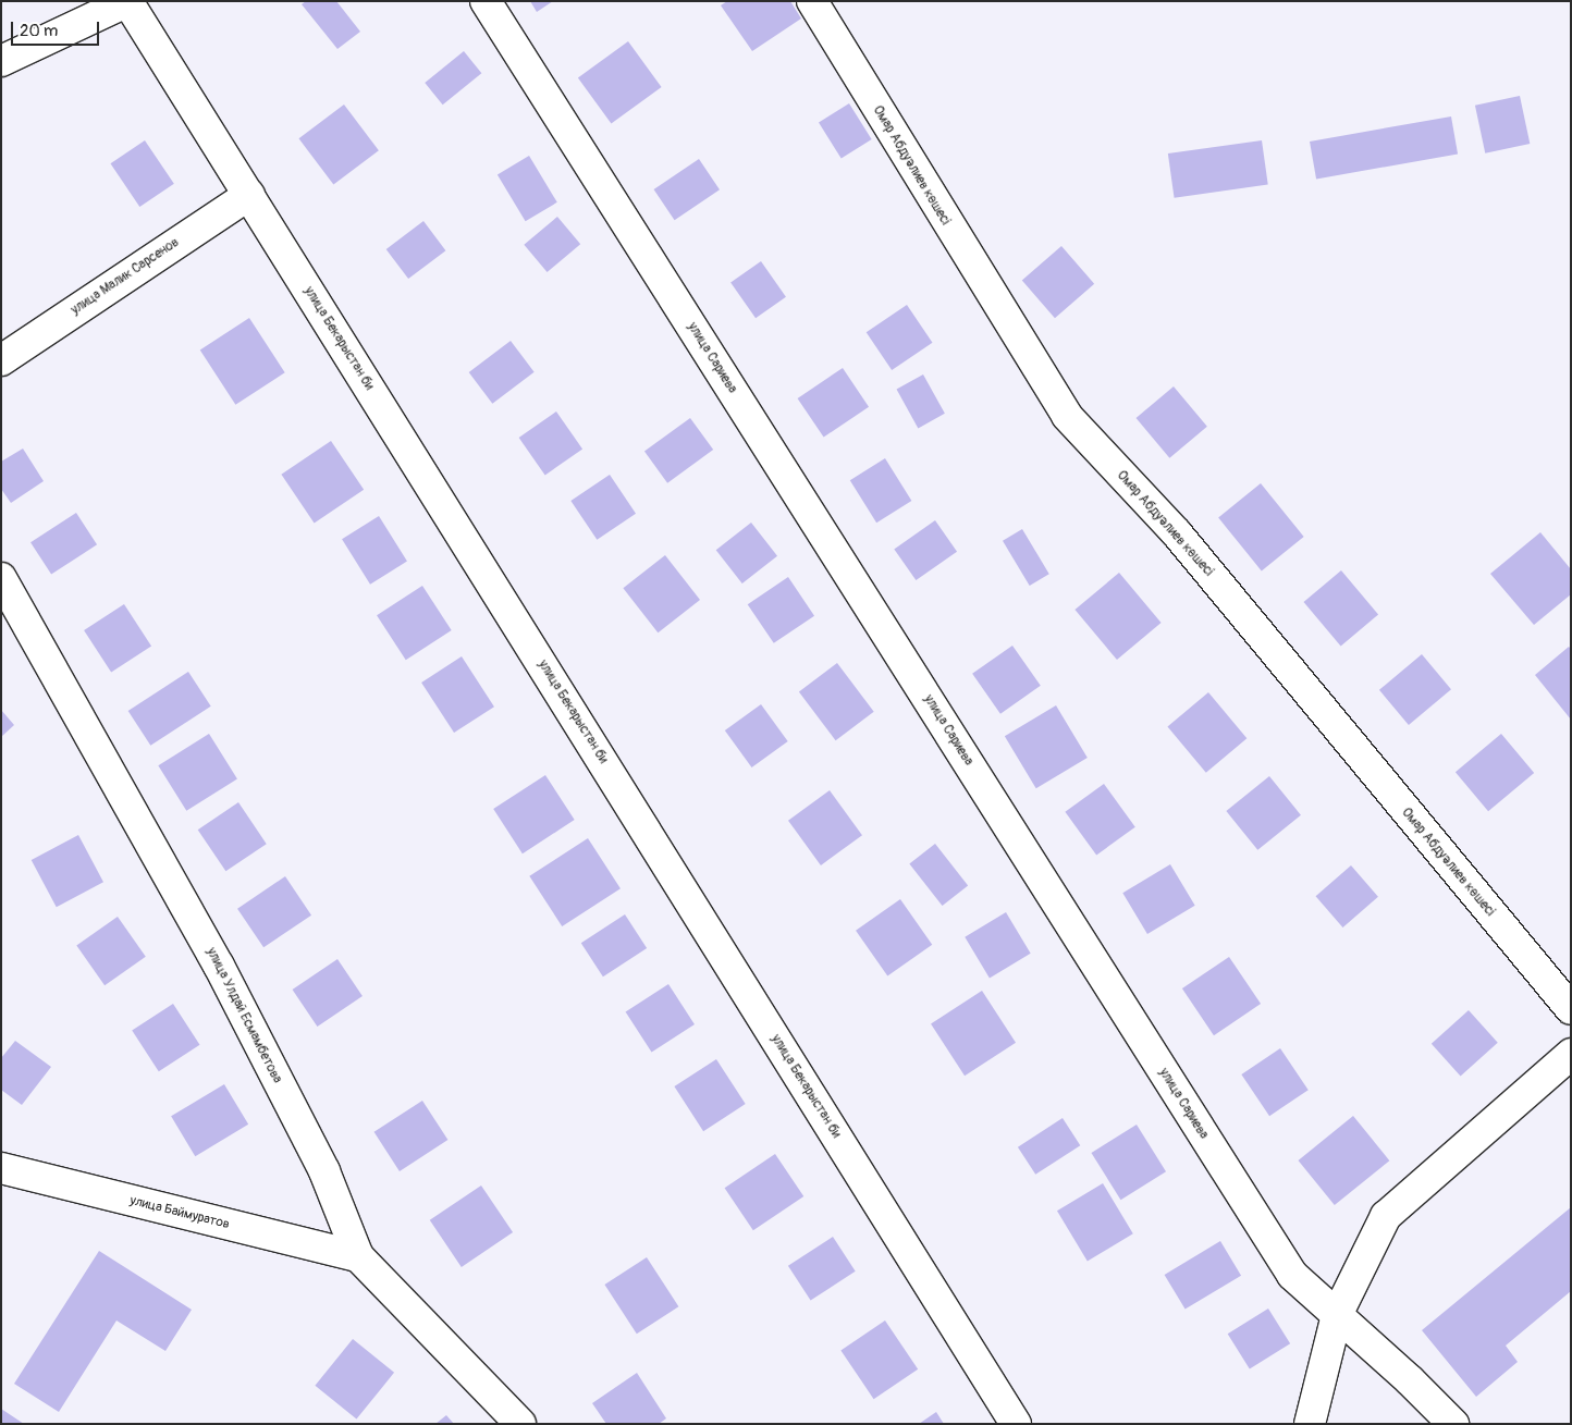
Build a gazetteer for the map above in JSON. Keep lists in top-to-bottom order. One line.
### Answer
{"streets":{"street":["Омар Абдуәлиев көшесі","улица Малик Сарсенов","улица Бекарыстан би","улица Сариева","улица Улдай Есмамбетова","улица Баймуратов"]},"crossings":[["улица Малик Сарсенов","улица Бекарыстан би"],["улица Улдай Есмамбетова","улица Баймуратов"]],"scale_bar":"20 m"}
